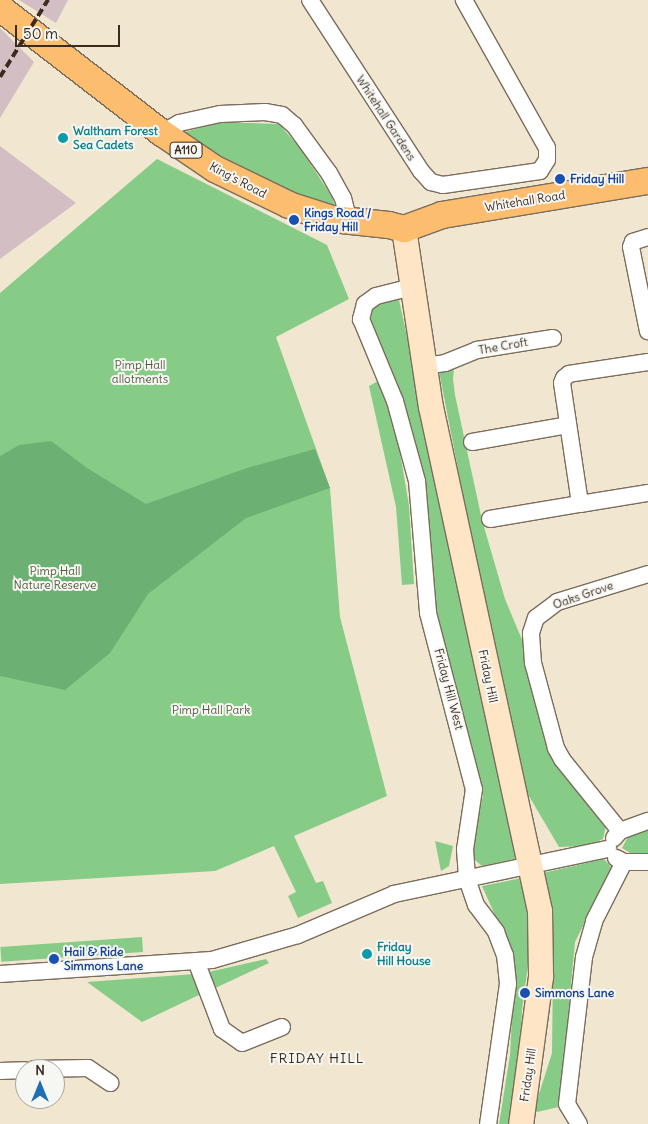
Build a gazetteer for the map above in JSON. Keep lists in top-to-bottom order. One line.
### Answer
{"streets":{"main road":["A110","King's Road","Whitehall Road","Friday Hill"],"street":["Whitehall Gardens","The Croft","Oaks Grove","Friday Hill West"]},"crossings":[["King's Road","Whitehall Road"],["King's Road","Friday Hill"],["Whitehall Road","Friday Hill"],["The Croft","Friday Hill"],["Friday Hill","Friday Hill West"]],"districts":["FRIDAY HILL"],"parks":["Pimp Hall allotments","Pimp Hall Nature Reserve","Pimp Hall Park"],"places":["Waltham Forest Sea Cadets","Friday Hill","Kings Road / Friday Hill","Friday Hill House","Hail & Ride Simmons Lane","Simmons Lane"],"scale_bar":"50 m","north":"top"}
